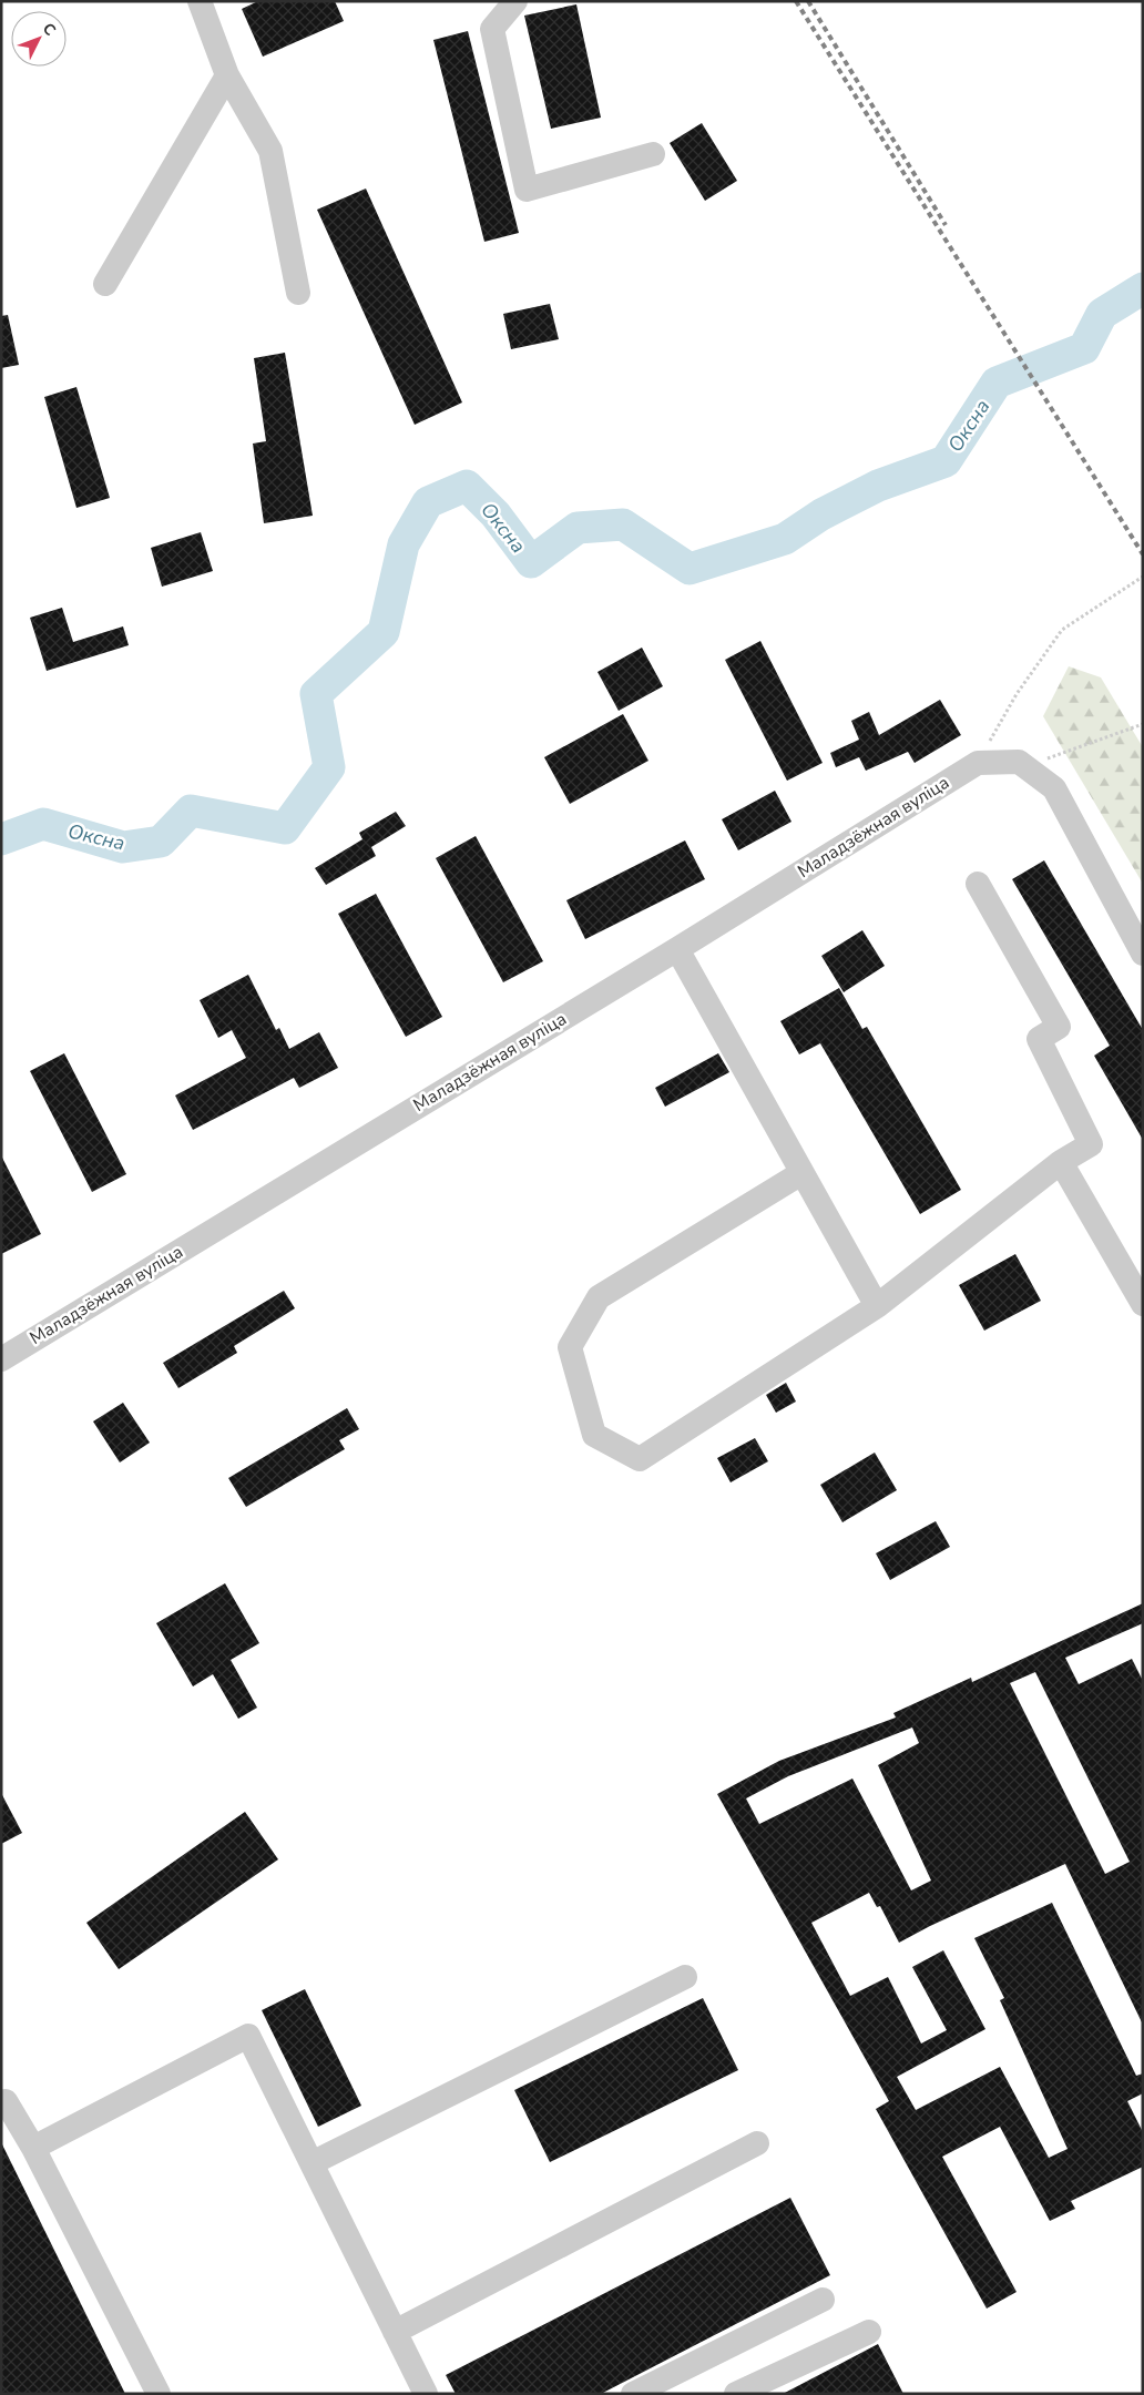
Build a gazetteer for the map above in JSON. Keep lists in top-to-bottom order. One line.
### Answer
{"streets":{"street":["Маладзёжная вуліца"]},"water":["Оксна"],"north":"top right"}
